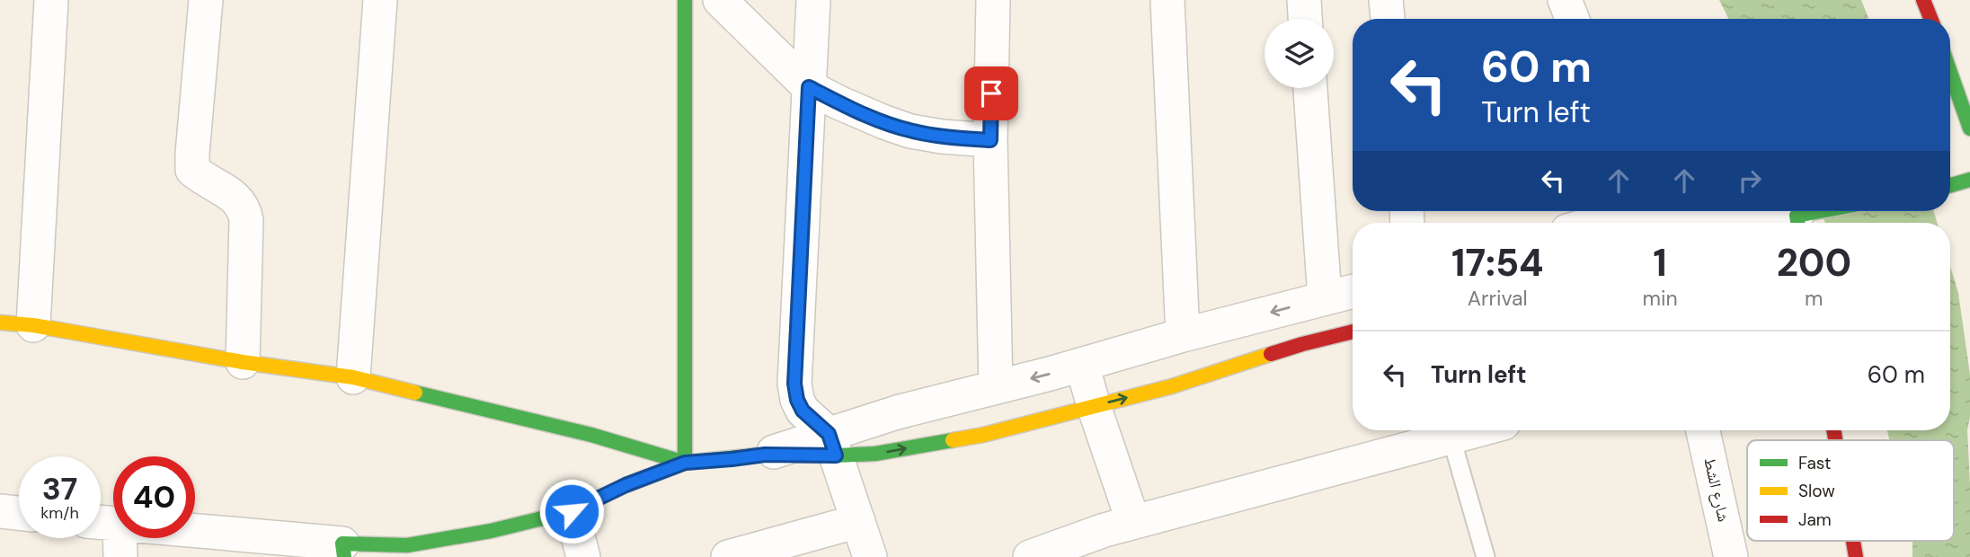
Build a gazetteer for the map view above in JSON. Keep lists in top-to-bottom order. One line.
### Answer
{"streets":{"street":["شارع الشط"]},"legend":["Fast","Slow","Jam"],"page":{"turn":["60 m","Turn left"],"eta":["17:54","Arrival","1","min","200","m"],"list":[{"name":"Turn left","value":"60 m"}],"speed":"37 km/h","limit":"40"}}
